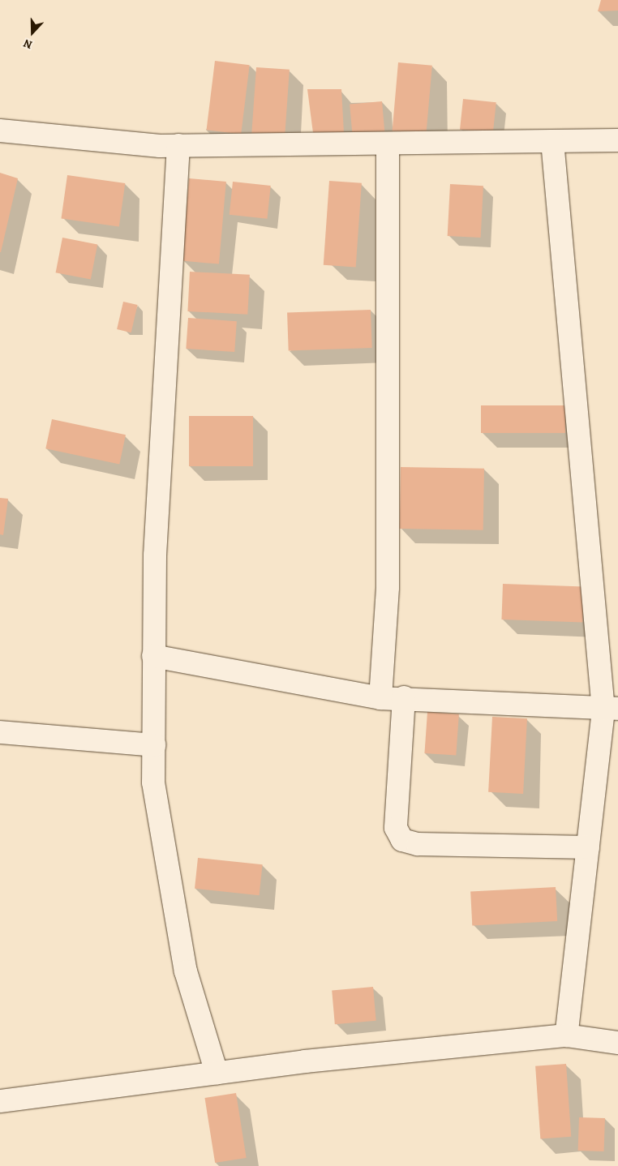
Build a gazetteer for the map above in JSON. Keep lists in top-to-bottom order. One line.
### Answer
{"north":"bottom"}
